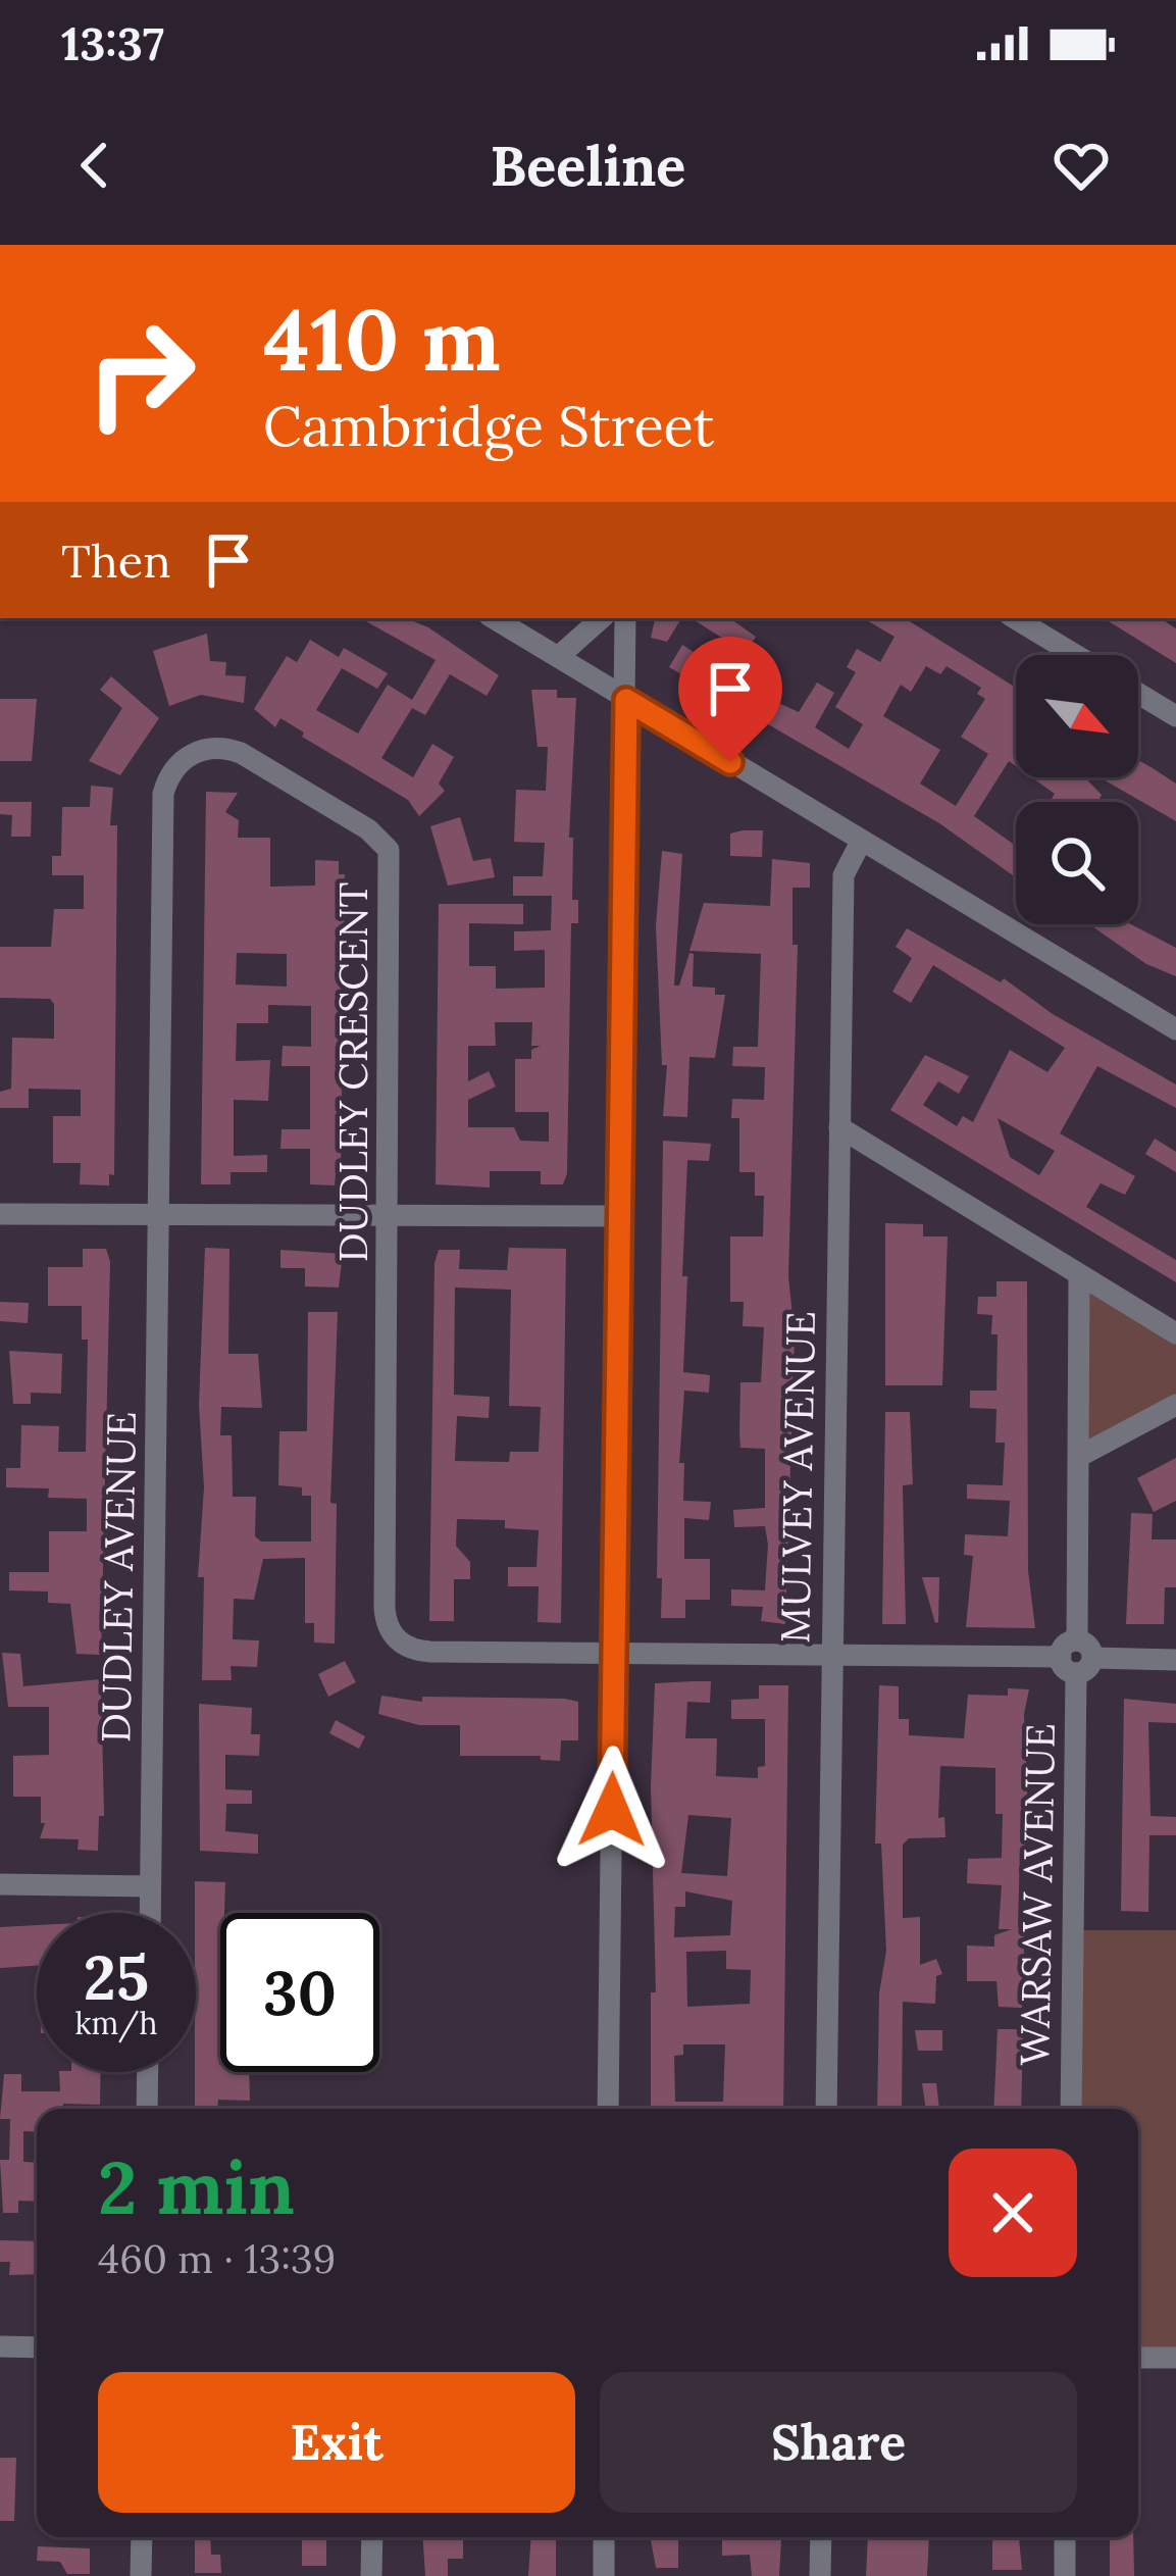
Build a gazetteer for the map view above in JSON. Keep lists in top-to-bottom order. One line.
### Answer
{"streets":{"street":["DUDLEY CRESCENT","MULVEY AVENUE","DUDLEY AVENUE","WARSAW AVENUE"]},"crossings":[["DUDLEY CRESCENT","DUDLEY AVENUE"]],"north":"bottom right","page":{"status":"13:37","header":"Beeline","turn":["410 m","Cambridge Street"],"then":"Then","speed":"25 km/h","limit":"30","heading":["2 min","460 m · 13:39"],"buttons":["Exit","Share"]}}
